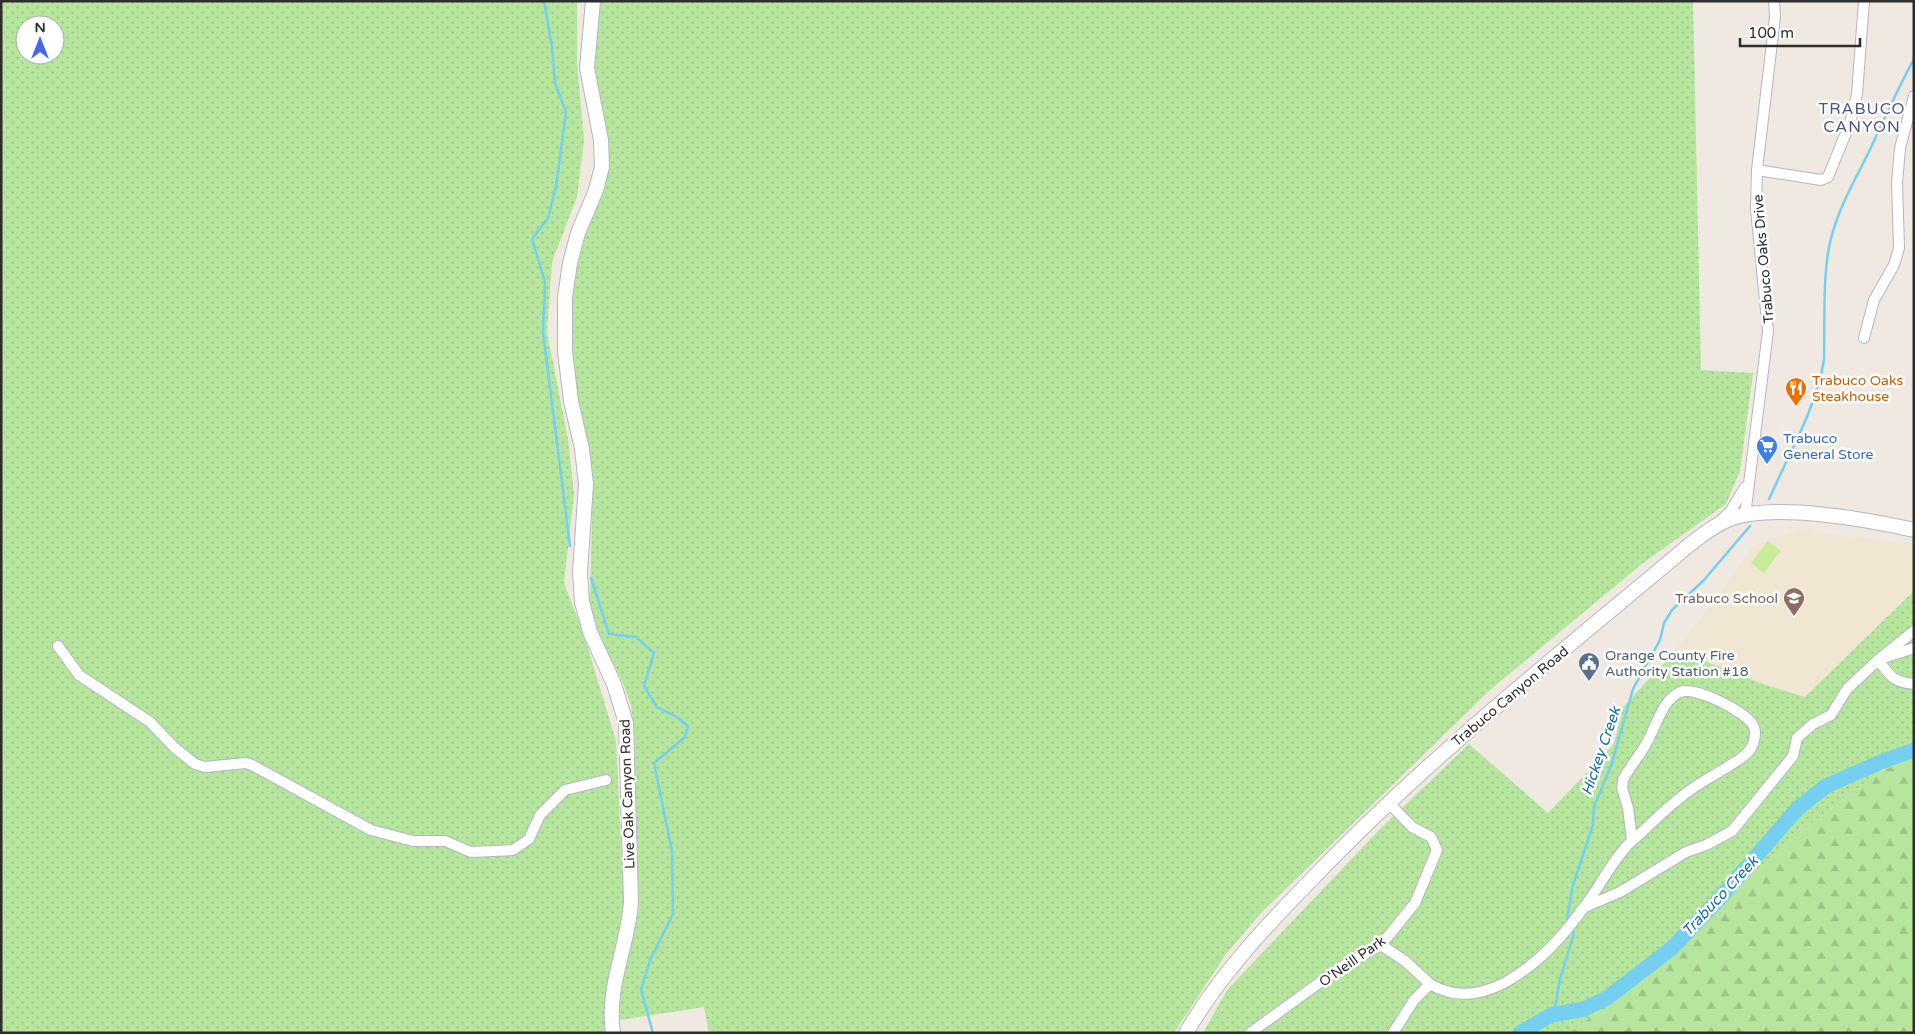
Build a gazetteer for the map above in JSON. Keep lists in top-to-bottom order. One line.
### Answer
{"streets":{"main road":["Trabuco Canyon Road","Live Oak Canyon Road"],"street":["Trabuco Oaks Drive","O'Neill Park"]},"crossings":[["Trabuco Oaks Drive","Trabuco Canyon Road"],["Trabuco Canyon Road","O'Neill Park"]],"districts":["TRABUCO CANYON"],"water":["Hickey Creek","Trabuco Creek"],"places":{"restaurant":["Trabuco Oaks Steakhouse"],"supermarket":["Trabuco General Store"],"school or university":["Trabuco School"],"public building":["Orange County Fire Authority Station #18"]},"scale_bar":"100 m","north":"top"}
